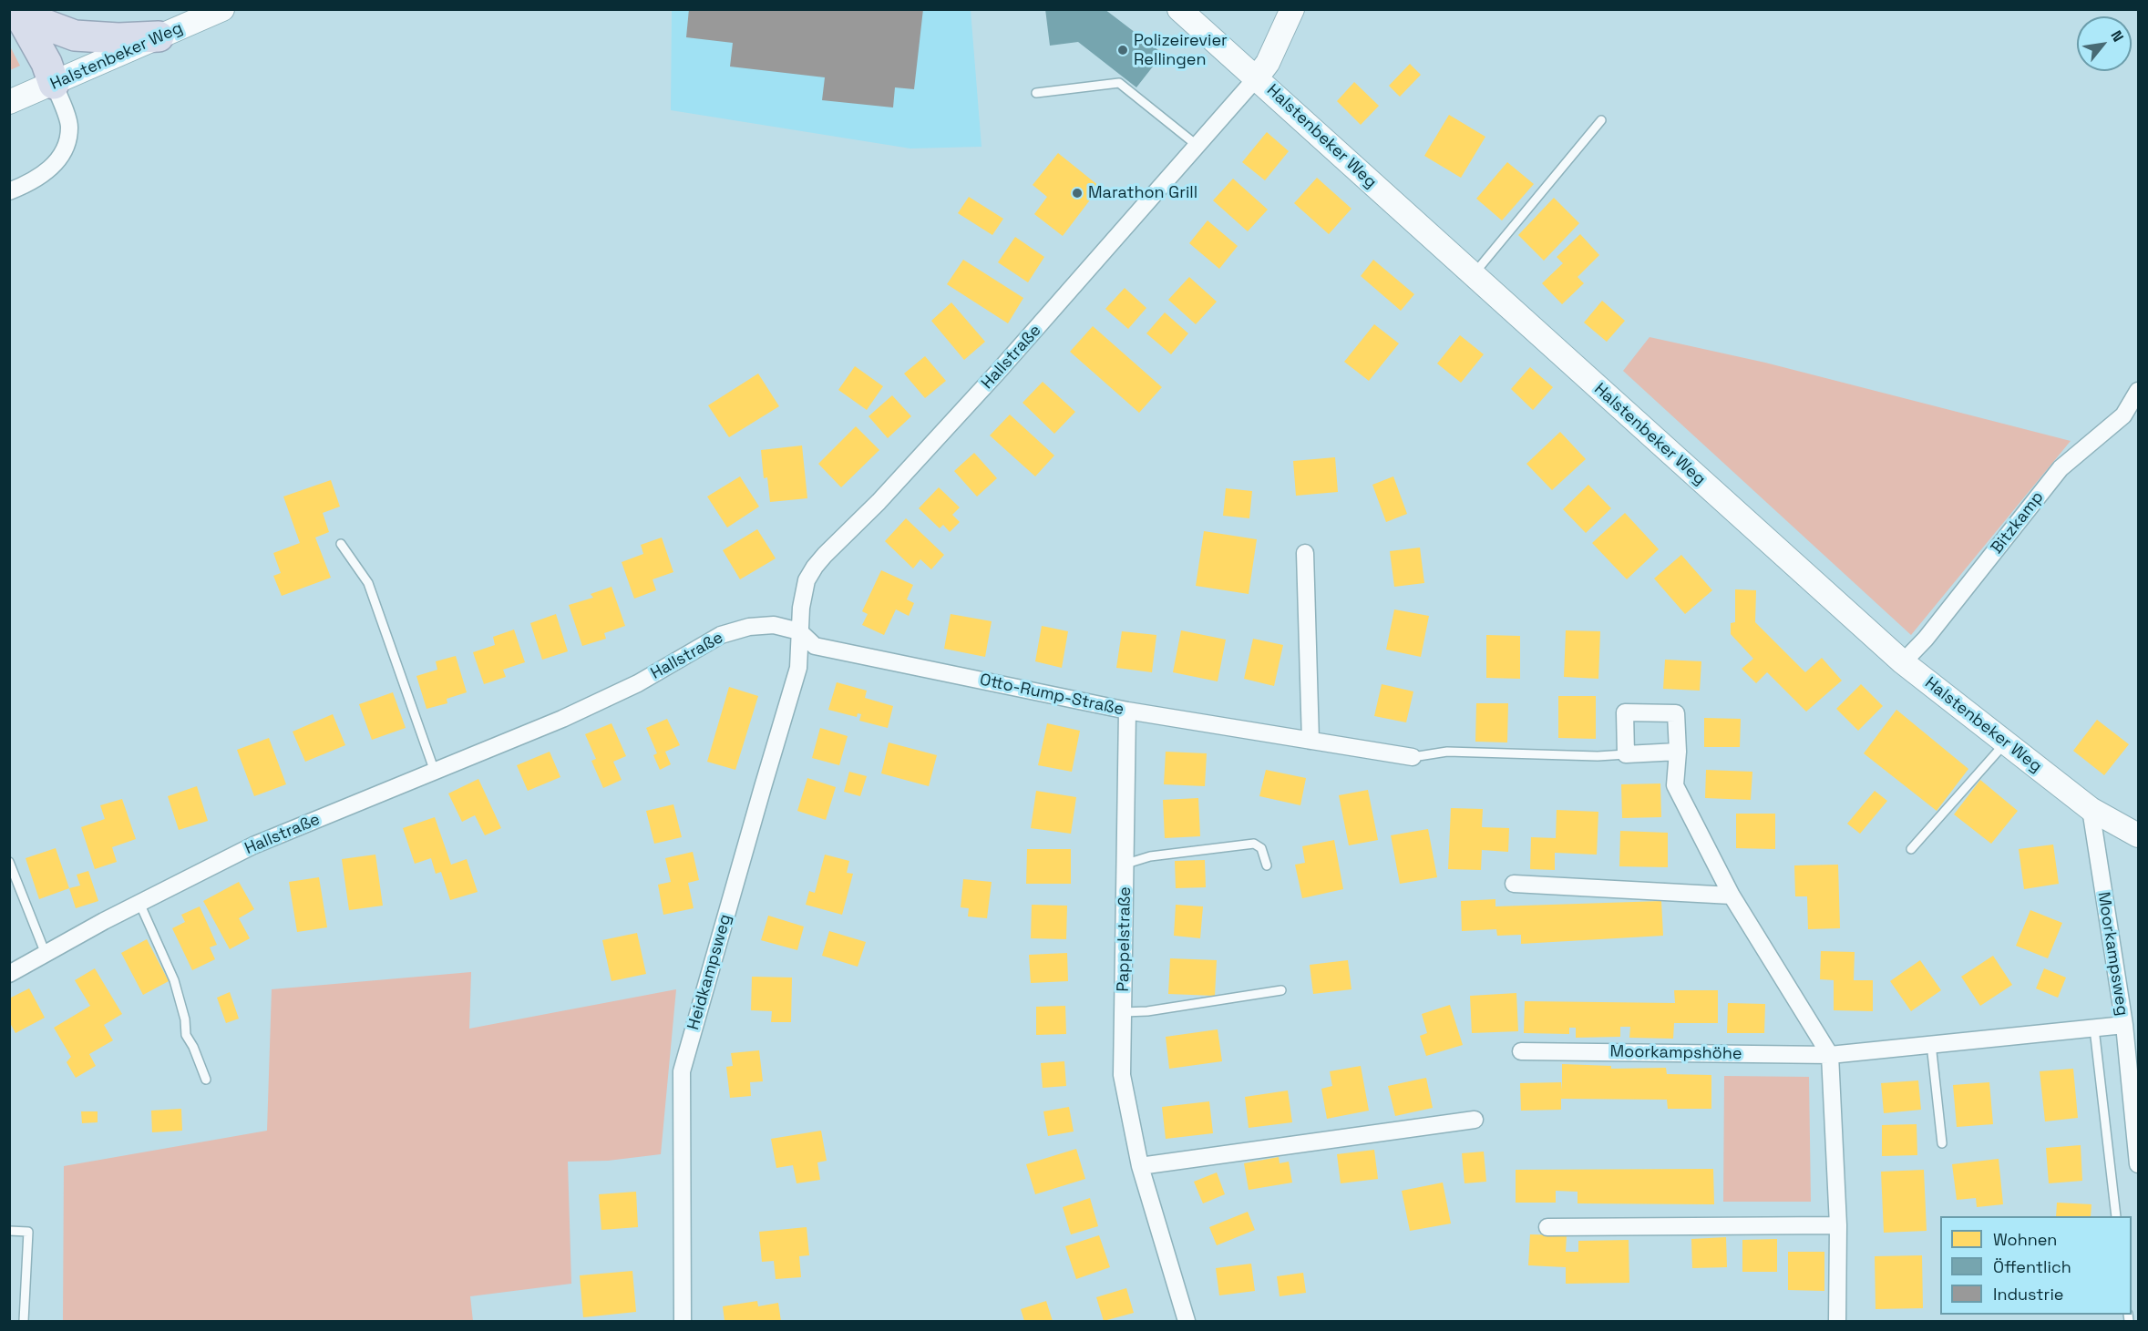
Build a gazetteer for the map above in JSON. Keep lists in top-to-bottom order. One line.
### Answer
{"streets":{"main road":["Halstenbeker Weg"],"street":["Hallstraße","Bitzkamp","Otto-Rump-Straße","Pappelstraße","Moorkampsweg","Heidkampsweg","Moorkampshöhe"]},"crossings":[["Halstenbeker Weg","Hallstraße"],["Halstenbeker Weg","Bitzkamp"],["Halstenbeker Weg","Moorkampsweg"],["Hallstraße","Otto-Rump-Straße"],["Hallstraße","Heidkampsweg"],["Otto-Rump-Straße","Pappelstraße"],["Otto-Rump-Straße","Heidkampsweg"],["Moorkampsweg","Moorkampshöhe"]],"places":["Polizeirevier Rellingen","Marathon Grill"],"legend":["Wohnen","Öffentlich","Industrie"],"north":"top right"}
